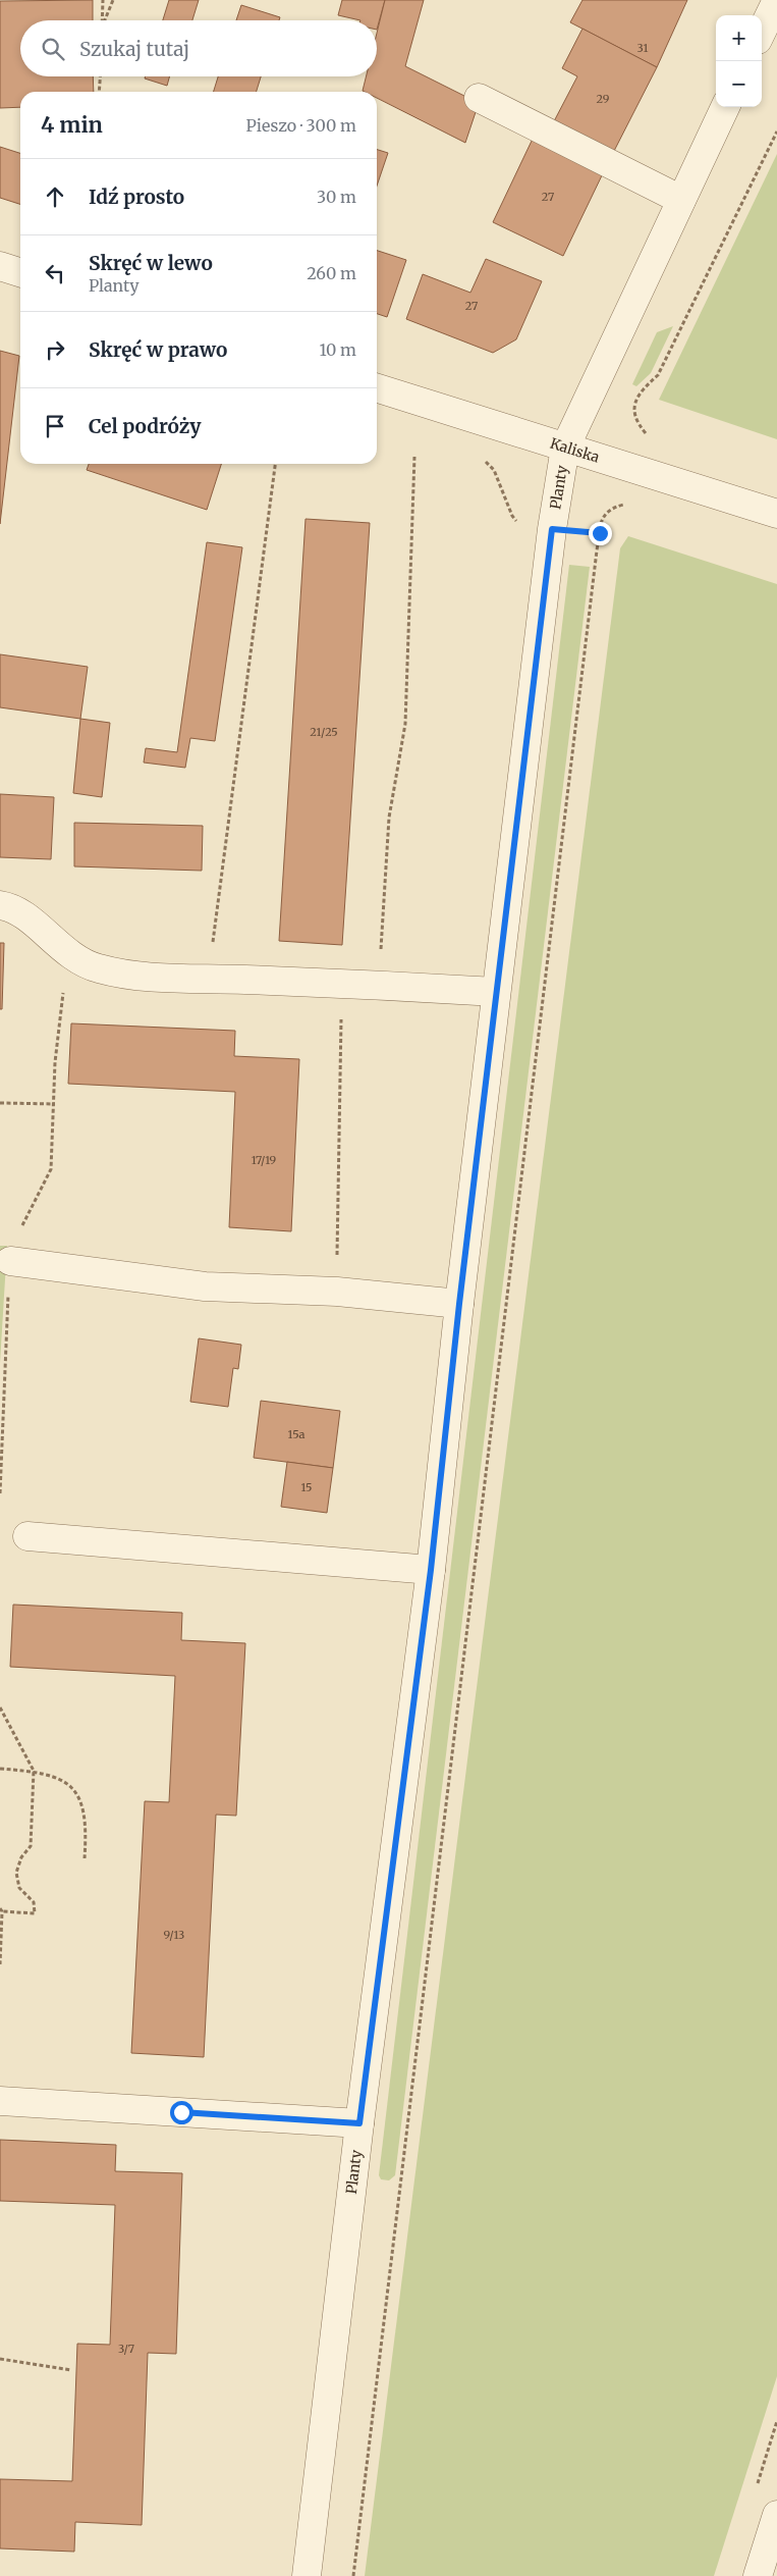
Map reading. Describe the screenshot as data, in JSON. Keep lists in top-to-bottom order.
{
  "streets": {
    "street": ["Kaliska", "Planty"]
  },
  "crossings": [
    ["Kaliska", "Planty"]
  ],
  "house_numbers": [
    "31",
    "29",
    "27",
    "27",
    "21/25",
    "17/19",
    "15a",
    "15",
    "9/13",
    "3/7"
  ],
  "page": {
    "map_buttons": ["+", "−"],
    "search": "Szukaj tutaj",
    "heading": ["4 min", "Pieszo · 300 m"],
    "list": [
      ["Idź prosto", "30 m"],
      ["Skręć w lewo", "Planty", "260 m"],
      ["Skręć w prawo", "10 m"],
      "Cel podróży"
    ]
  }
}
